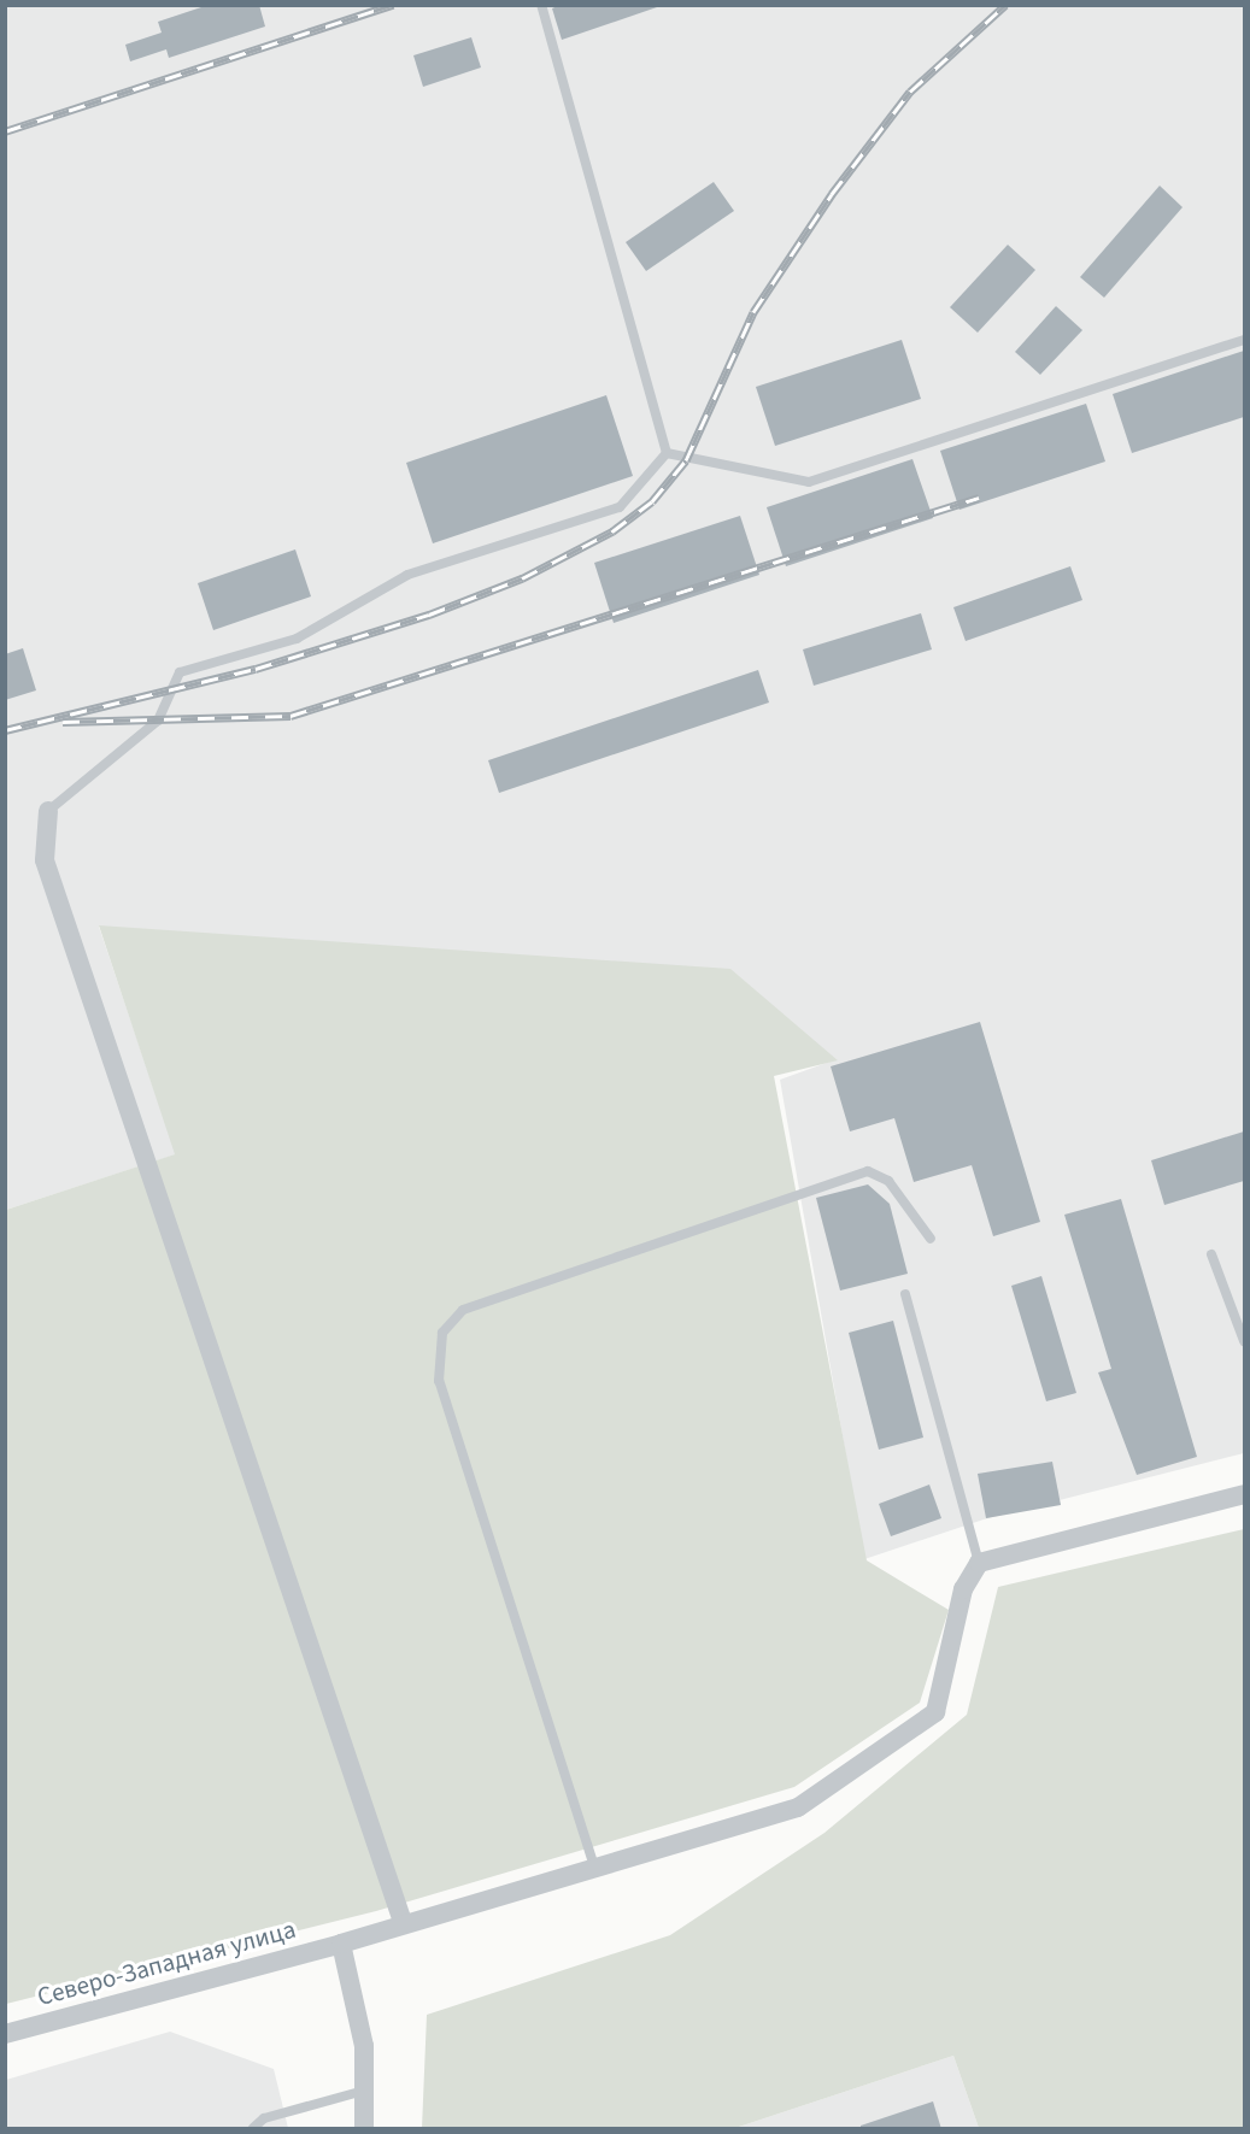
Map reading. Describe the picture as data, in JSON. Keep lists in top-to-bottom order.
{
  "streets": {
    "street": ["Северо-Западная улица"]
  }
}
